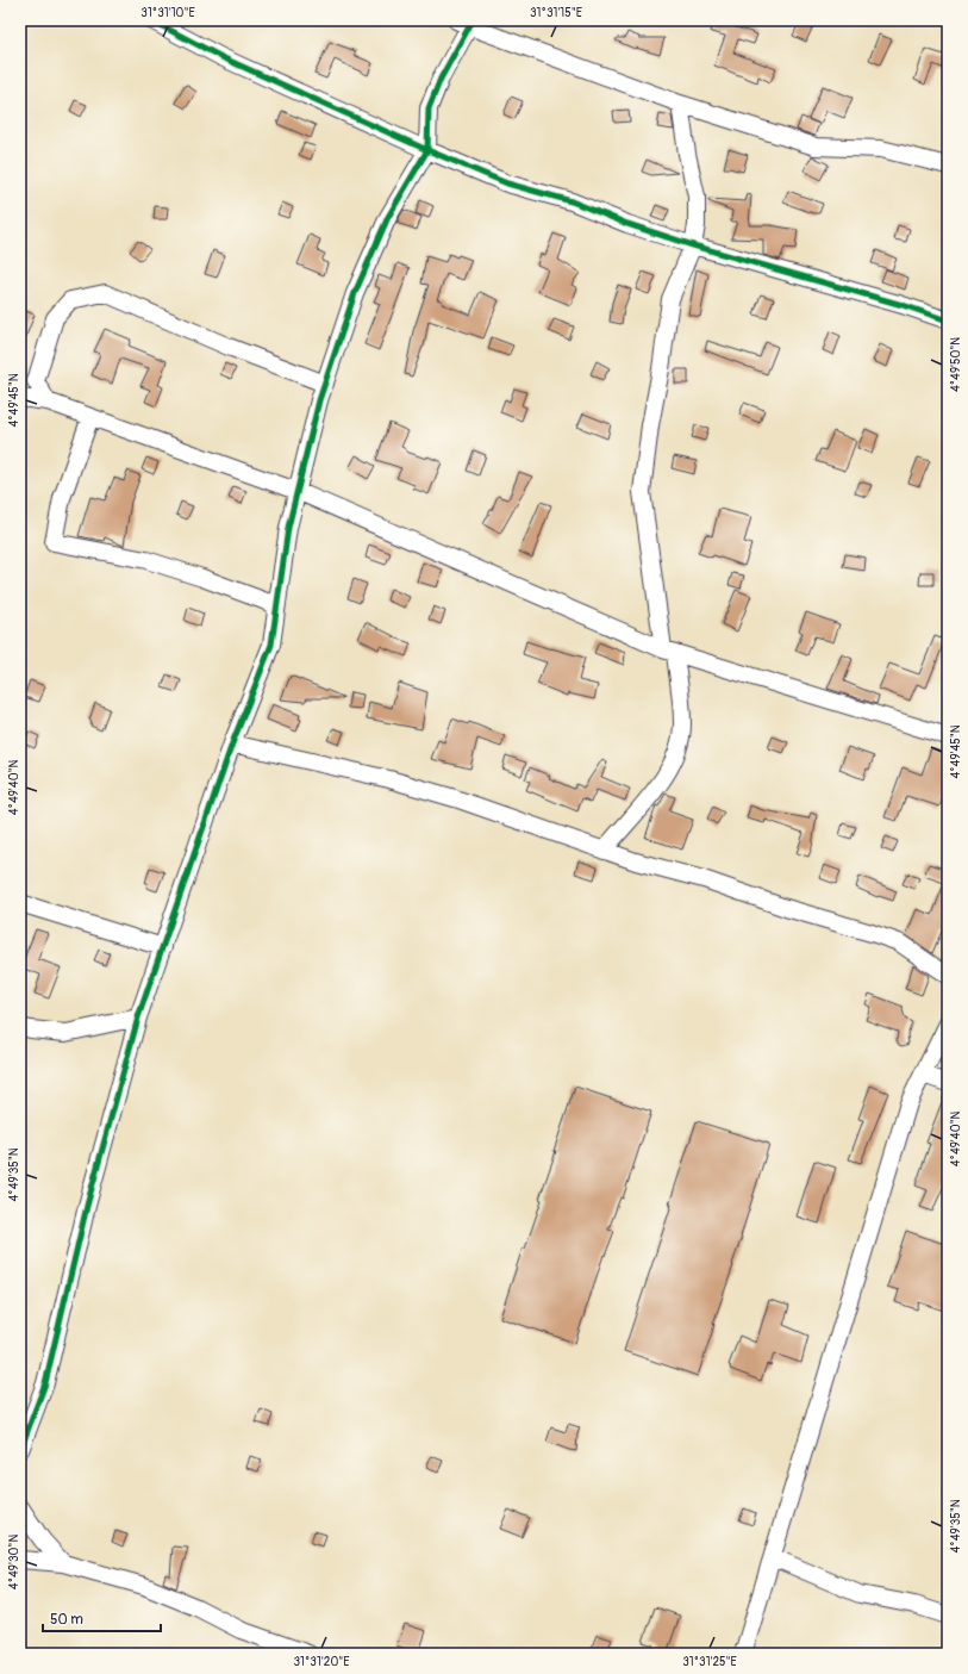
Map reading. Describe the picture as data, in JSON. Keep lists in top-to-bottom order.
{
  "scale_bar": "50 m",
  "coordinates": [
    "31°31'10\"E",
    "31°31'15\"E",
    "4°49'50\"N",
    "4°49'45\"N",
    "4°49'40\"N",
    "4°49'35\"N",
    "4°49'30\"N",
    "31°31'20\"E",
    "31°31'25\"E"
  ]
}
